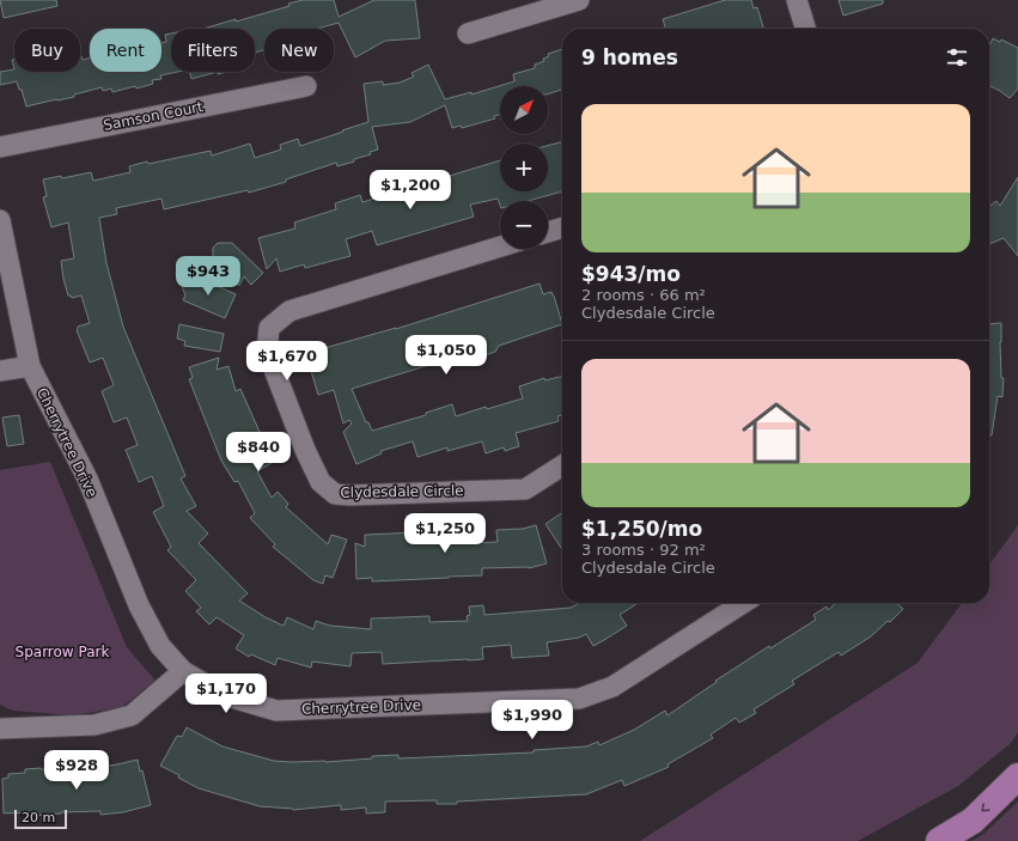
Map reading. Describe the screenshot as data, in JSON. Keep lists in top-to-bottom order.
{
  "streets": {
    "street": ["Samson Court", "Cherrytree Drive", "Clydesdale Circle"]
  },
  "parks": ["Sparrow Park"],
  "scale_bar": "20 m",
  "north": "top right",
  "page": {
    "chip": [
      "Buy",
      "Rent",
      "Filters",
      "New"
    ],
    "heading": "9 homes",
    "map_buttons": ["+", "−"],
    "list": [
      {
        "name": "$943/mo",
        "note": "2 rooms · 66 m² · Clydesdale Circle"
      },
      {
        "name": "$1,250/mo",
        "note": "3 rooms · 92 m² · Clydesdale Circle"
      }
    ],
    "price": [
      "$1,200",
      "$943",
      "$1,050",
      "$1,670",
      "$840",
      "$1,250",
      "$1,170",
      "$1,990",
      "$928"
    ],
    "scale": "20 m"
  }
}
